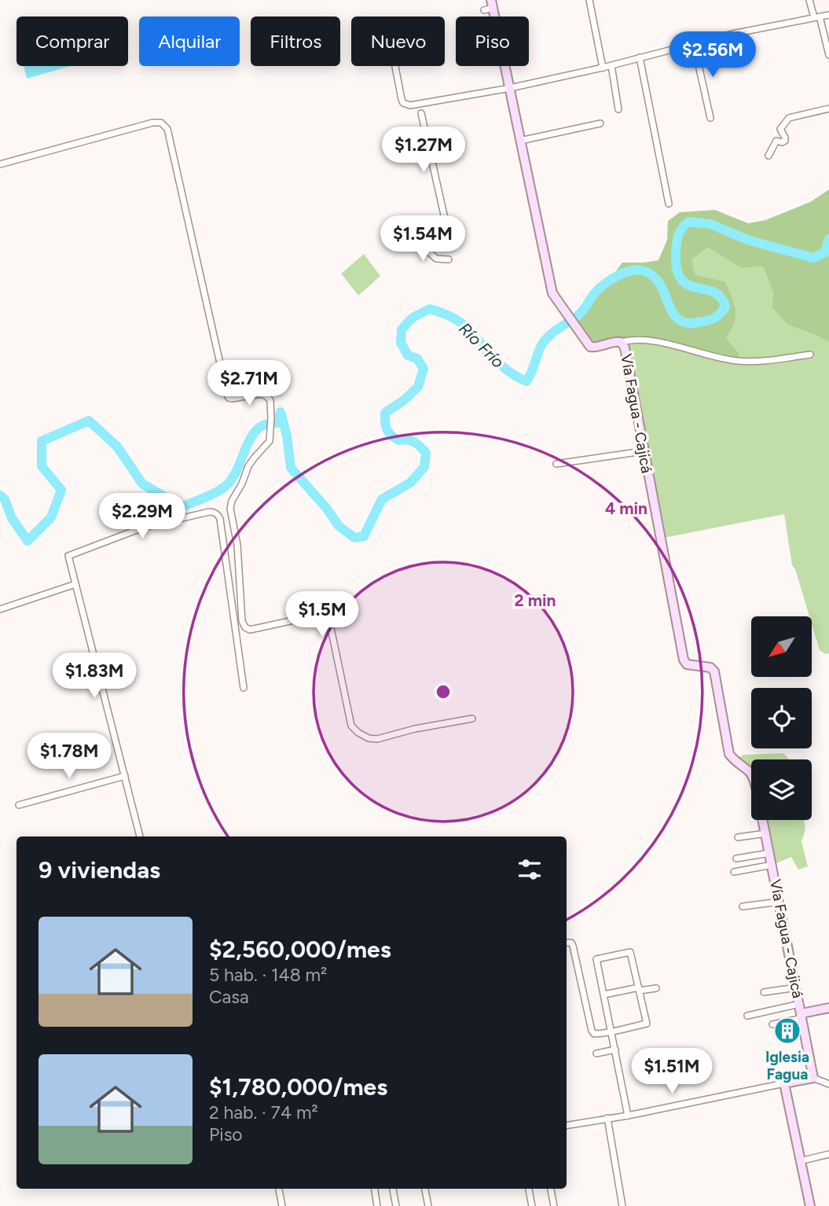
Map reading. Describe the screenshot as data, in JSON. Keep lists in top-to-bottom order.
{
  "streets": {
    "street": ["Vía Fagua - Cajicá"]
  },
  "water": ["Río Frío"],
  "places": {
    "building": ["Iglesia Fagua"]
  },
  "north": "bottom left",
  "page": {
    "chip": [
      "Comprar",
      "Alquilar",
      "Filtros",
      "Nuevo",
      "Piso"
    ],
    "price": [
      "$2.56M",
      "$1.27M",
      "$1.54M",
      "$2.71M",
      "$2.29M",
      "$1.5M",
      "$1.83M",
      "$1.78M",
      "$1.51M"
    ],
    "heading": "9 viviendas",
    "list": [
      {
        "name": "$2,560,000/mes",
        "note": "5 hab. · 148 m² · Casa"
      },
      {
        "name": "$1,780,000/mes",
        "note": "2 hab. · 74 m² · Piso"
      }
    ]
  },
  "rings": ["4 min", "2 min"]
}
